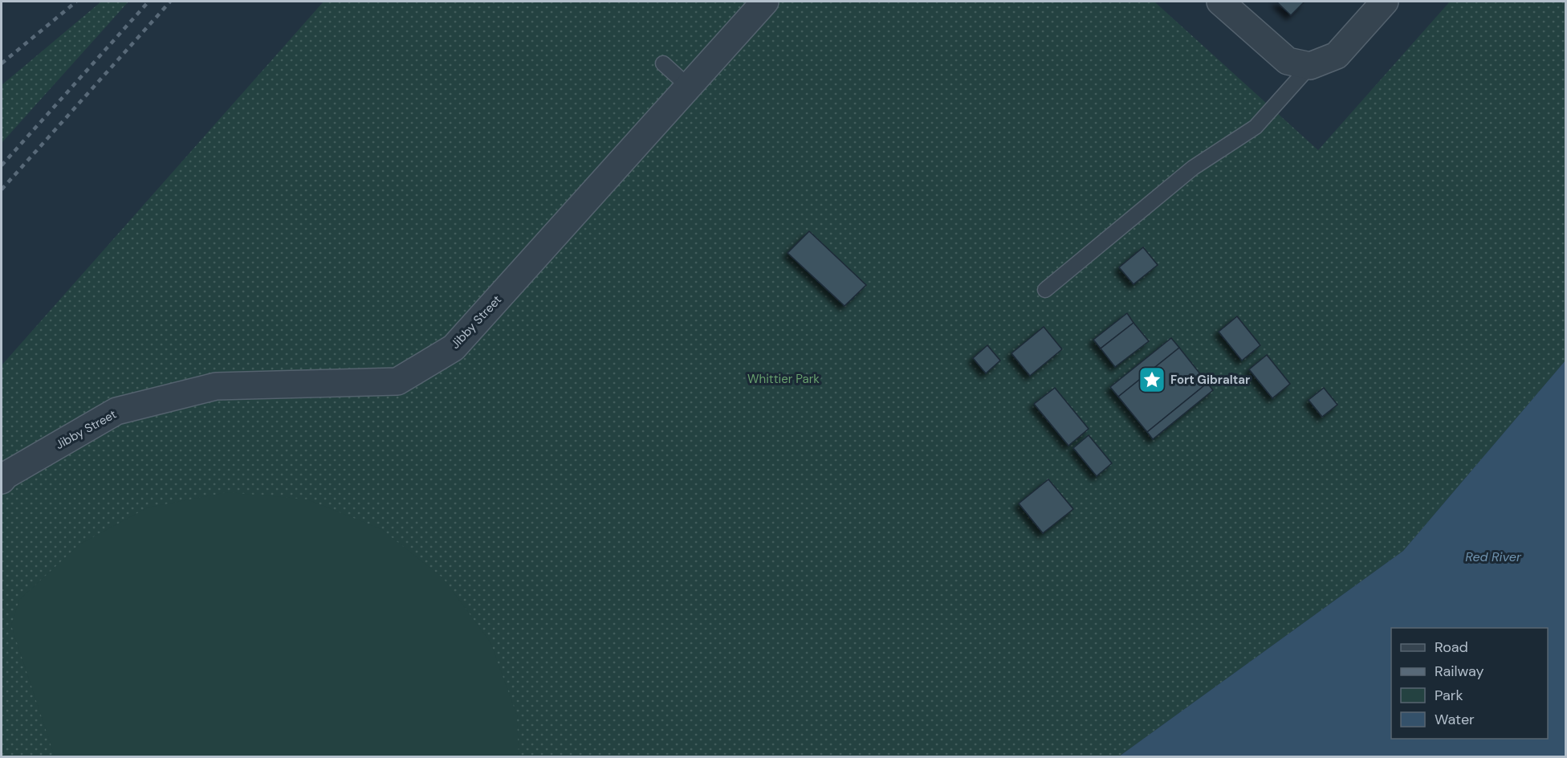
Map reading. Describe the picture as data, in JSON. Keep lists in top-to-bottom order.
{
  "streets": {
    "street": ["Jibby Street"]
  },
  "water": ["Red River"],
  "parks": ["Whittier Park"],
  "places": {
    "place": ["Fort Gibraltar"]
  },
  "legend": [
    "Road",
    "Railway",
    "Park",
    "Water"
  ]
}
